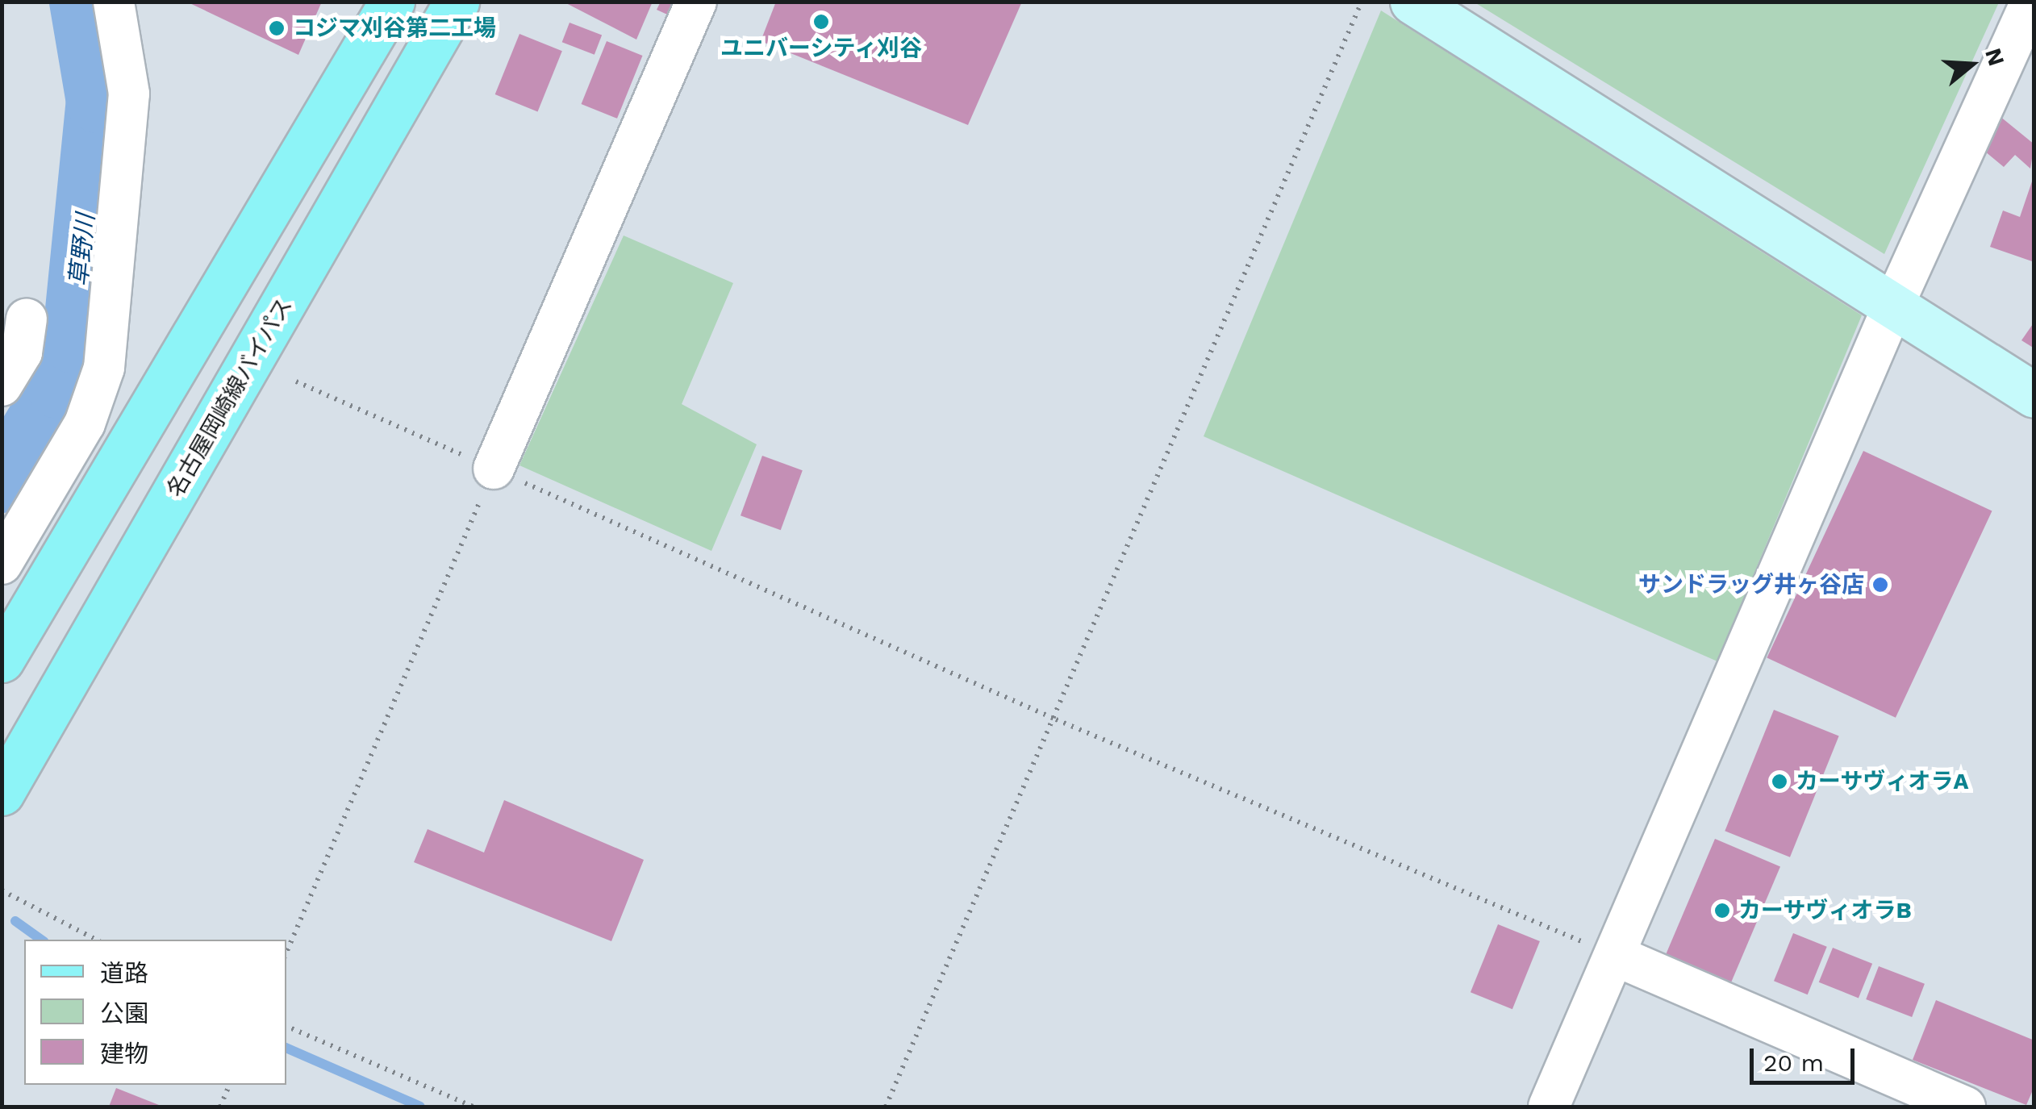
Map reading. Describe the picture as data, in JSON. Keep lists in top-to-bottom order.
{
  "streets": {
    "main road": ["名古屋岡崎線バイパス"]
  },
  "water": ["草野川"],
  "places": [
    "ユニバーシティ刈谷",
    "コジマ刈谷第二工場",
    "サンドラッグ井ヶ谷店",
    "カーサヴィオラA",
    "カーサヴィオラB"
  ],
  "legend": ["道路", "公園", "建物"],
  "scale_bar": "20 m",
  "north": "right"
}
